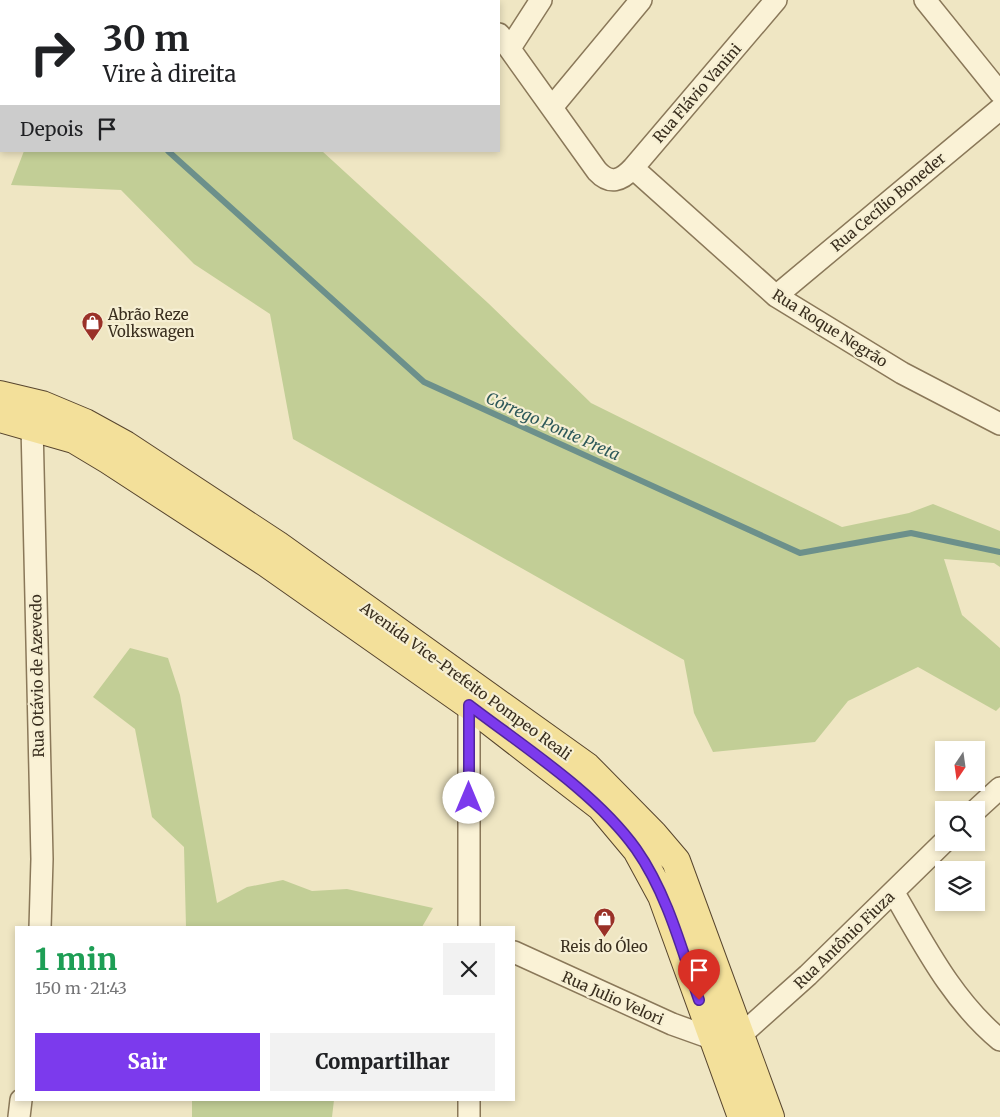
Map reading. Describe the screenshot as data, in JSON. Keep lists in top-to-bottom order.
{
  "streets": {
    "main road": ["Avenida Vice-Prefeito Pompeo Reali"],
    "street": [
      "Rua Flávio Vanini",
      "Rua Cecílio Boneder",
      "Rua Roque Negrão",
      "Rua Otávio de Azevedo",
      "Rua Antônio Fiuza",
      "Rua Julio Velori"
    ]
  },
  "crossings": [
    ["Rua Flávio Vanini", "Rua Roque Negrão"],
    ["Rua Cecílio Boneder", "Rua Roque Negrão"],
    ["Rua Otávio de Azevedo", "Avenida Vice-Prefeito Pompeo Reali"],
    ["Avenida Vice-Prefeito Pompeo Reali", "Rua Antônio Fiuza"],
    ["Avenida Vice-Prefeito Pompeo Reali", "Rua Julio Velori"]
  ],
  "water": ["Córrego Ponte Preta"],
  "places": {
    "shop": ["Abrão Reze Volkswagen", "Reis do Óleo"]
  },
  "north": "bottom",
  "page": {
    "turn": ["30 m", "Vire à direita"],
    "then": "Depois",
    "heading": ["1 min", "150 m · 21:43"],
    "buttons": ["Sair", "Compartilhar"]
  }
}
